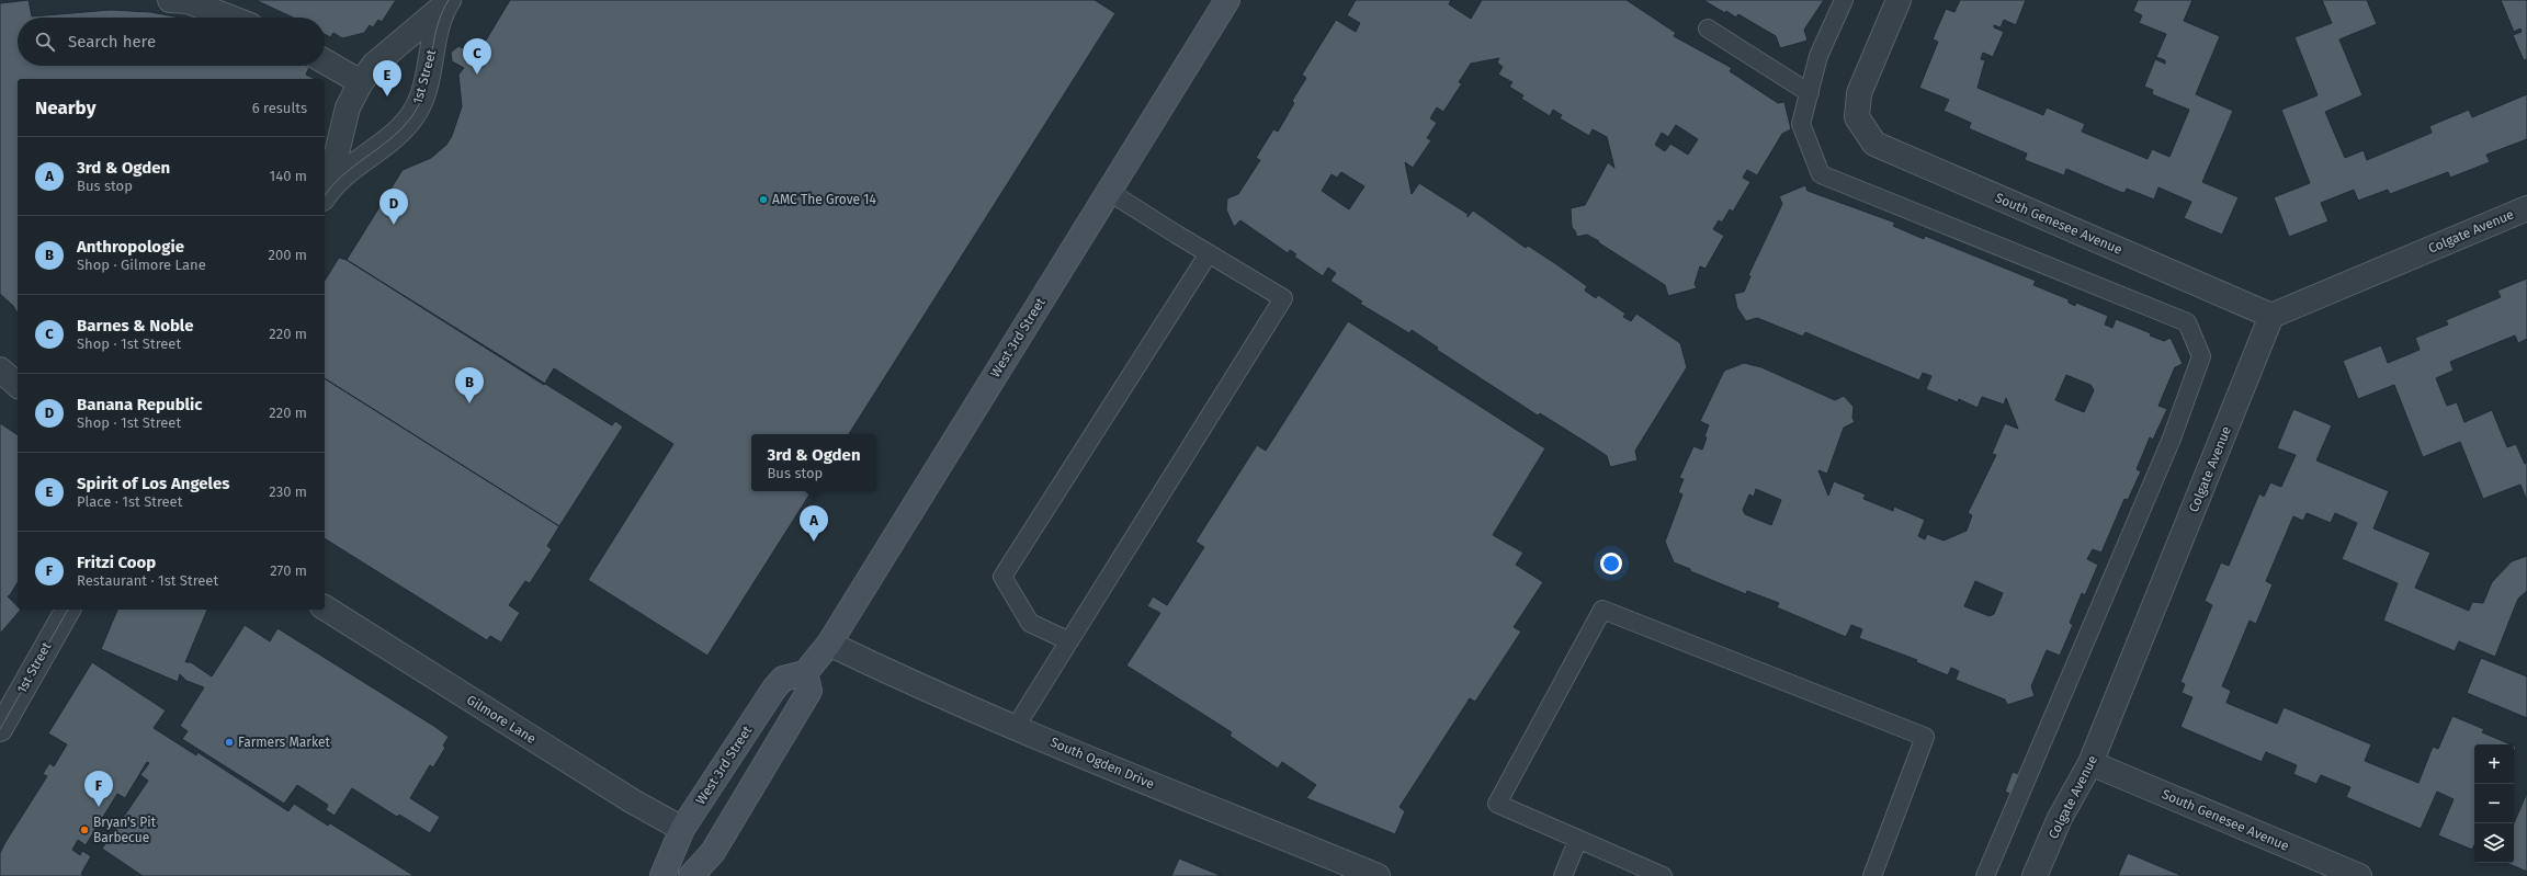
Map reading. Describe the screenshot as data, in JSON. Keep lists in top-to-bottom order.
{
  "streets": {
    "main road": ["West 3rd Street"],
    "street": [
      "1st Street",
      "South Genesee Avenue",
      "Colgate Avenue",
      "Gilmore Lane",
      "South Ogden Drive"
    ]
  },
  "crossings": [
    ["South Genesee Avenue", "Colgate Avenue"],
    ["West 3rd Street", "Gilmore Lane"],
    ["West 3rd Street", "South Ogden Drive"]
  ],
  "places": ["AMC The Grove 14", "Farmers Market", "Bryan's Pit Barbecue"],
  "page": {
    "search": "Search here",
    "pins": [
      "C",
      "E",
      "D",
      "B",
      "A",
      "F"
    ],
    "heading": ["Nearby", "6 results"],
    "list": [
      {
        "mark": "A",
        "name": "3rd & Ogden",
        "note": "Bus stop",
        "value": "140 m"
      },
      {
        "mark": "B",
        "name": "Anthropologie",
        "note": "Shop · Gilmore Lane",
        "value": "200 m"
      },
      {
        "mark": "C",
        "name": "Barnes & Noble",
        "note": "Shop · 1st Street",
        "value": "220 m"
      },
      {
        "mark": "D",
        "name": "Banana Republic",
        "note": "Shop · 1st Street",
        "value": "220 m"
      },
      {
        "mark": "E",
        "name": "Spirit of Los Angeles",
        "note": "Place · 1st Street",
        "value": "230 m"
      },
      {
        "mark": "F",
        "name": "Fritzi Coop",
        "note": "Restaurant · 1st Street",
        "value": "270 m"
      }
    ],
    "popup": ["3rd & Ogden", "Bus stop"],
    "map_buttons": ["+", "−"]
  }
}
